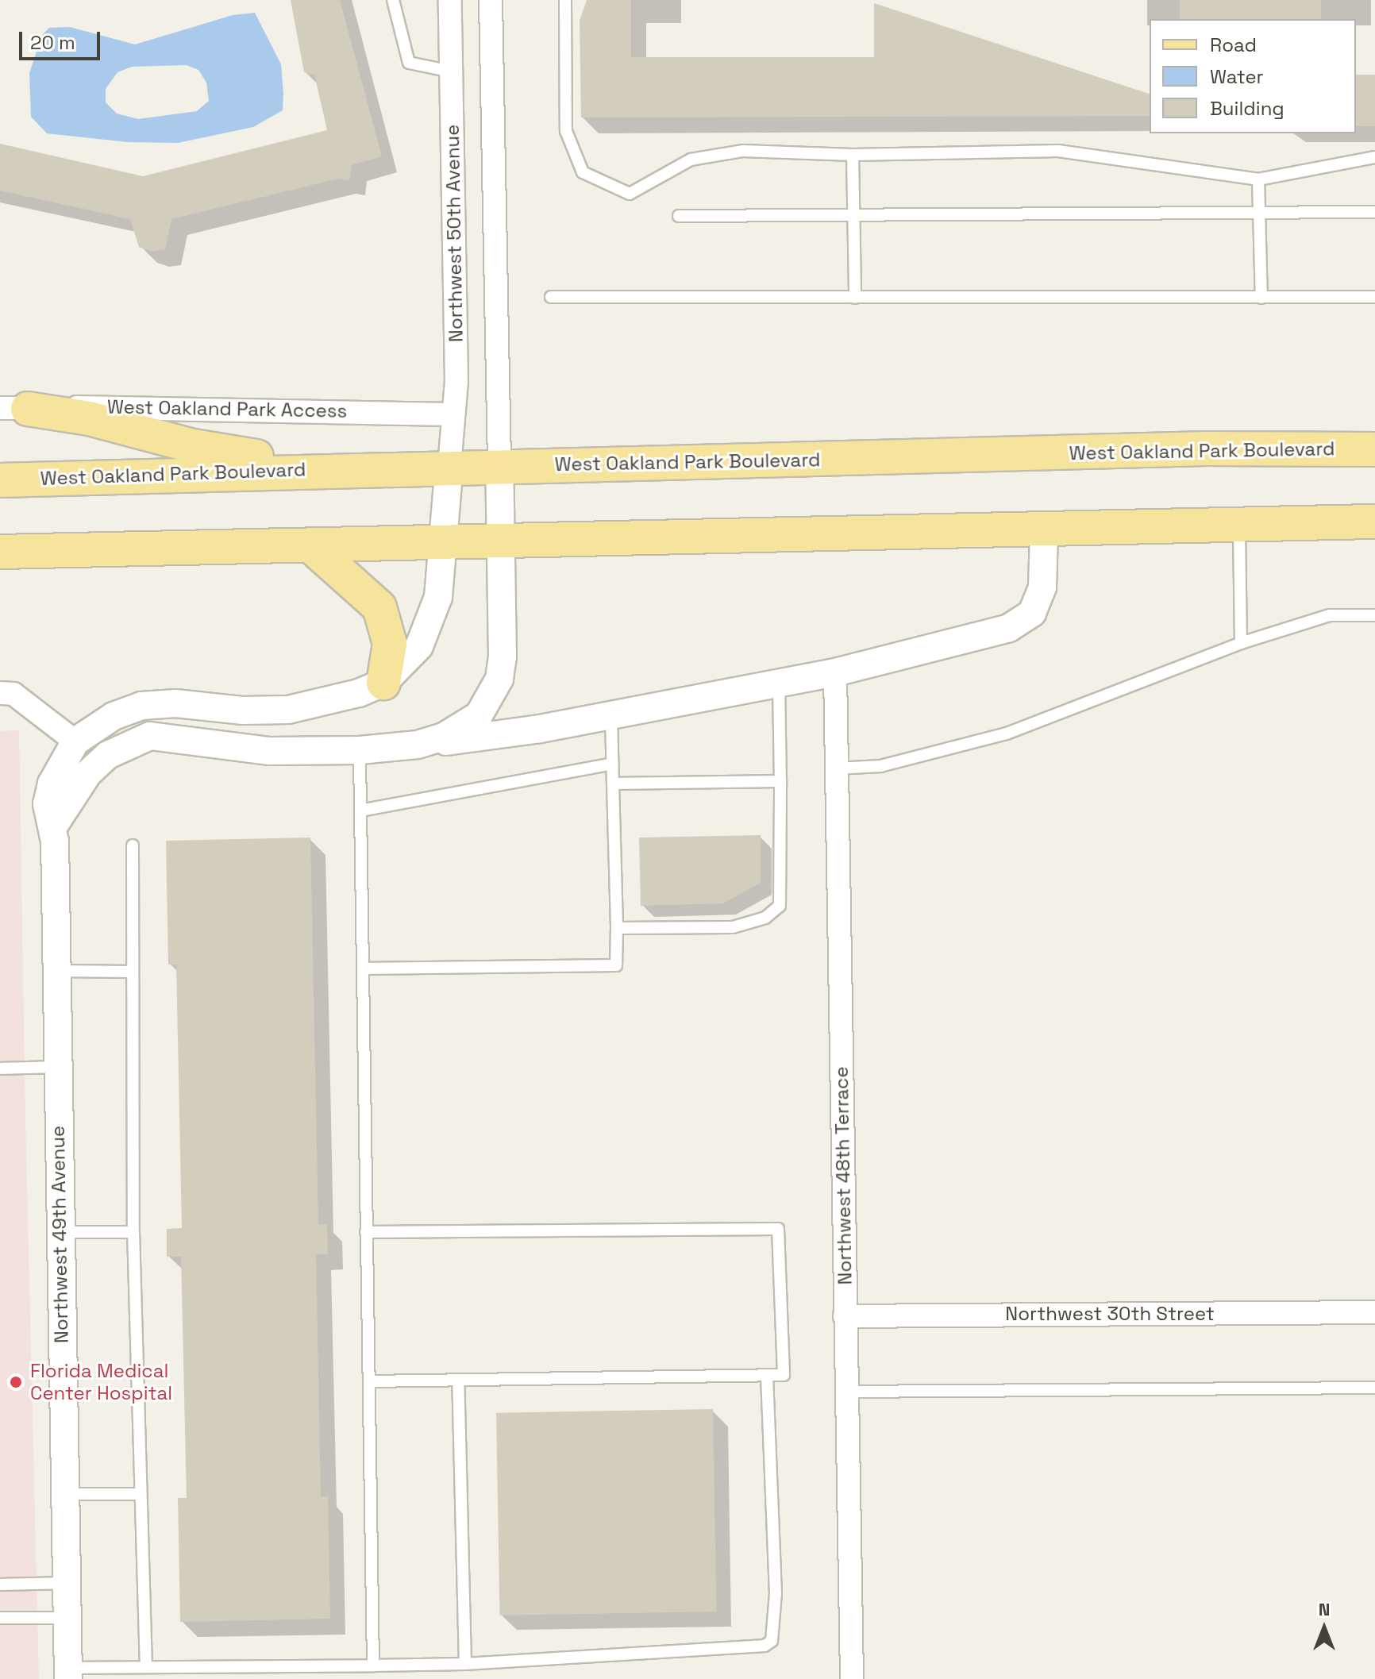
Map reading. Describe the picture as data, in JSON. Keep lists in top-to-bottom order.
{
  "streets": {
    "main road": ["West Oakland Park Boulevard"],
    "street": [
      "Northwest 50th Avenue",
      "West Oakland Park Access",
      "Northwest 48th Terrace",
      "Northwest 49th Avenue",
      "Northwest 30th Street"
    ]
  },
  "crossings": [
    ["Northwest 50th Avenue", "West Oakland Park Access"],
    ["Northwest 50th Avenue", "West Oakland Park Boulevard"],
    ["Northwest 50th Avenue", "Northwest 49th Avenue"],
    ["West Oakland Park Boulevard", "Northwest 49th Avenue"],
    ["Northwest 48th Terrace", "Northwest 30th Street"]
  ],
  "places": ["Florida Medical Center Hospital"],
  "legend": ["Road", "Water", "Building"],
  "scale_bar": "20 m",
  "north": "top"
}
